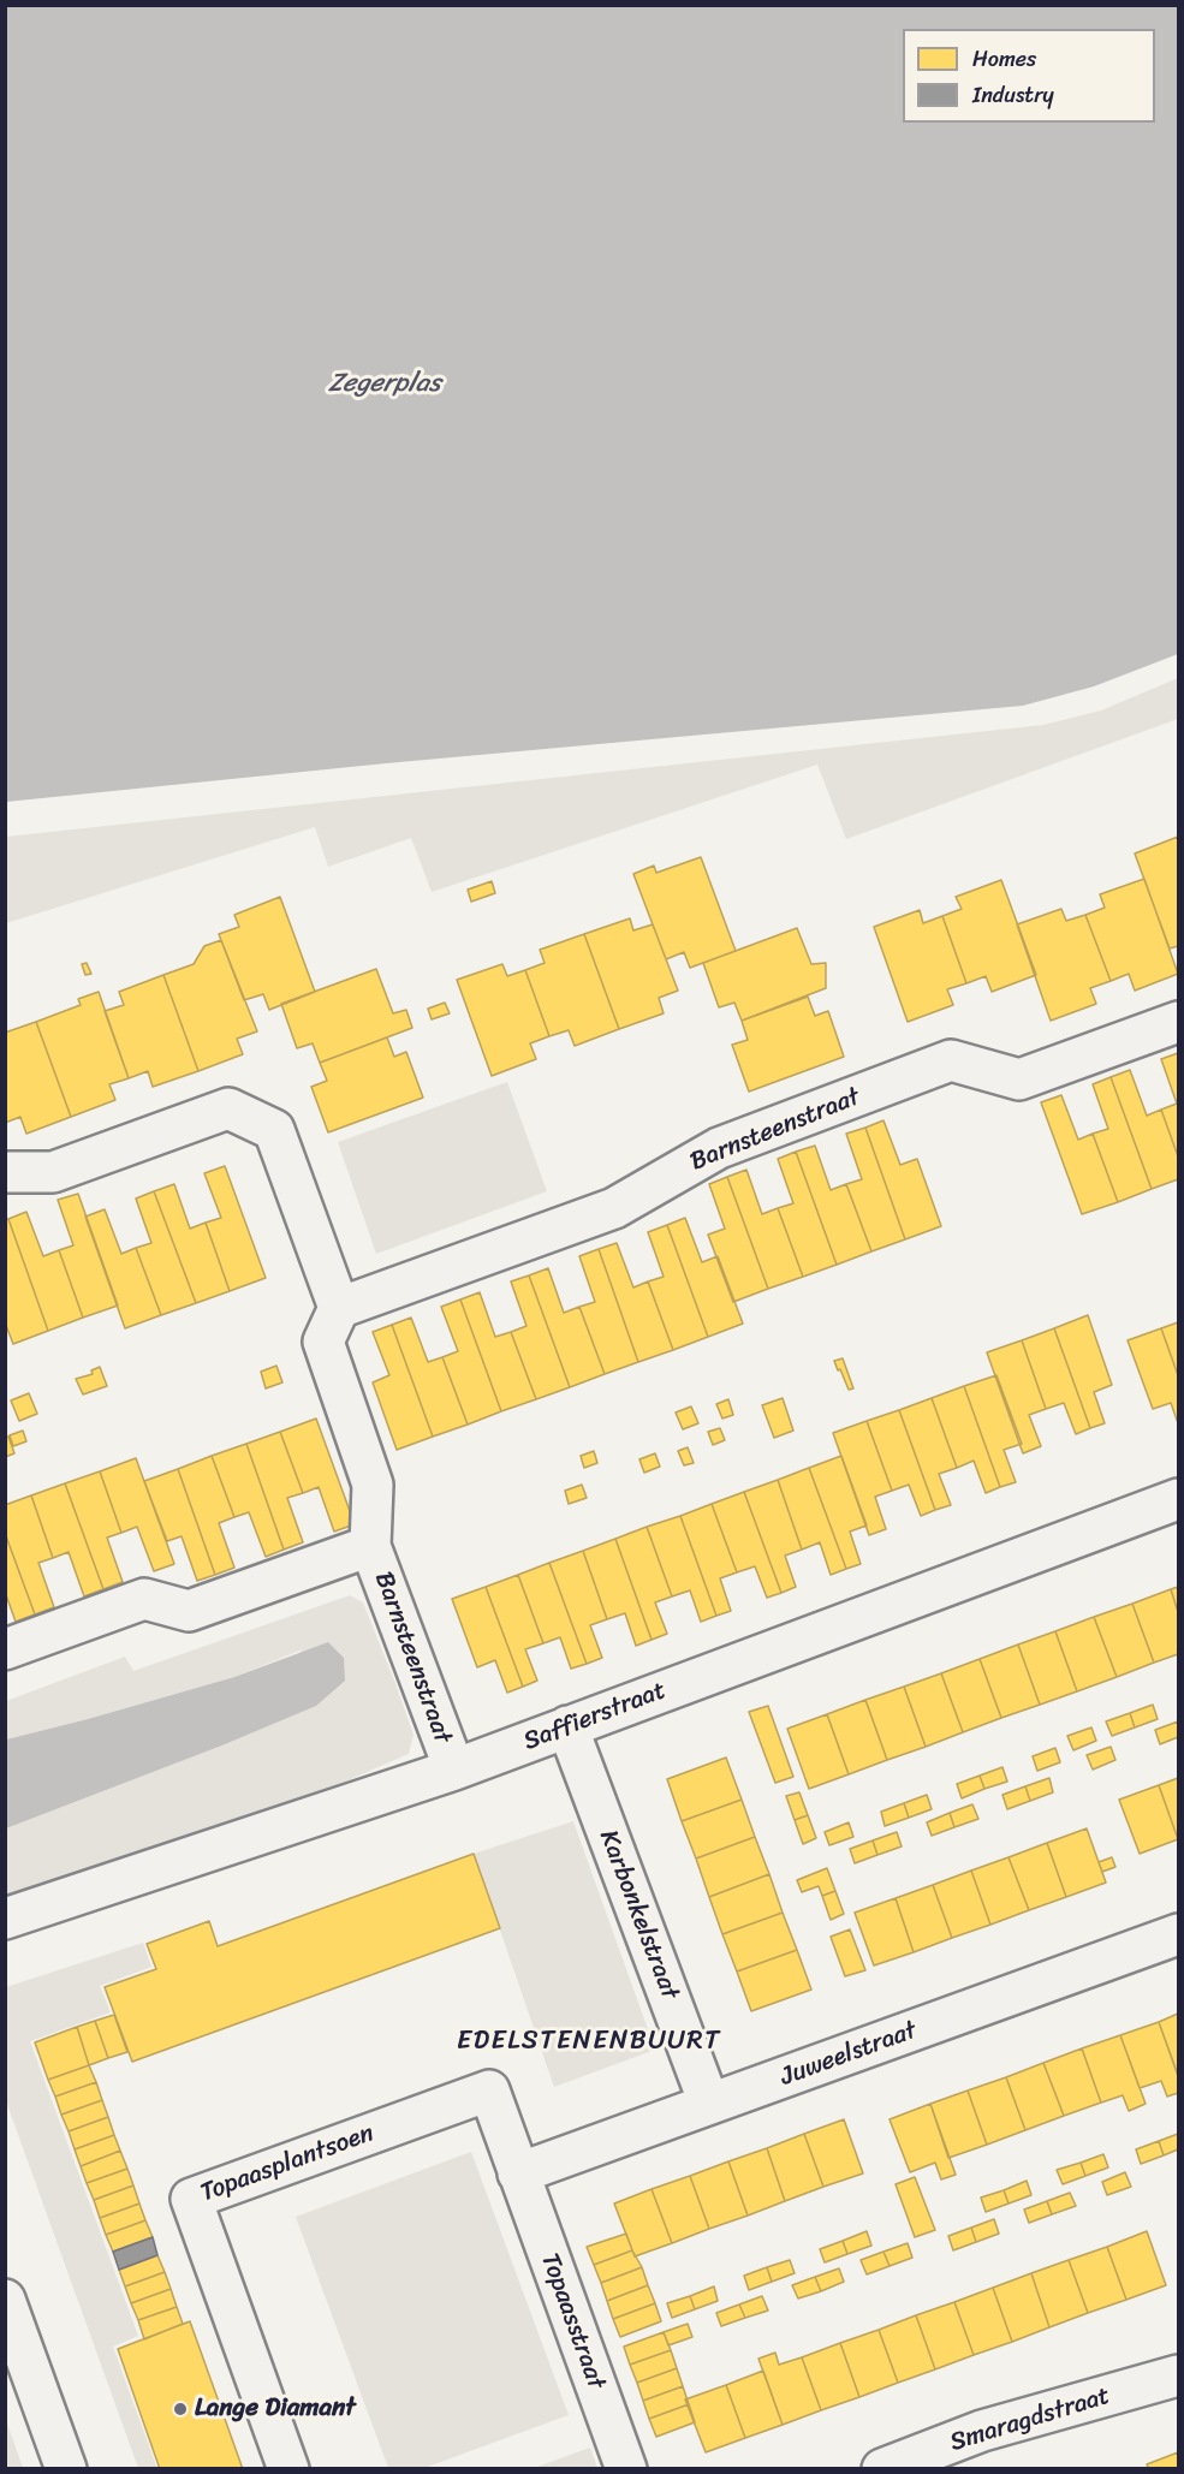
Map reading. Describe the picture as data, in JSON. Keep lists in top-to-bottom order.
{
  "streets": {
    "street": [
      "Barnsteenstraat",
      "Saffierstraat",
      "Karbonkelstraat",
      "Juweelstraat",
      "Topaasplantsoen",
      "Topaasstraat",
      "Smaragdstraat"
    ]
  },
  "crossings": [
    ["Barnsteenstraat", "Saffierstraat"],
    ["Saffierstraat", "Karbonkelstraat"],
    ["Karbonkelstraat", "Juweelstraat"],
    ["Juweelstraat", "Topaasplantsoen"],
    ["Juweelstraat", "Topaasstraat"],
    ["Topaasplantsoen", "Topaasstraat"]
  ],
  "districts": ["EDELSTENENBUURT"],
  "water": ["Zegerplas"],
  "places": ["Lange Diamant"],
  "legend": ["Homes", "Industry"]
}
